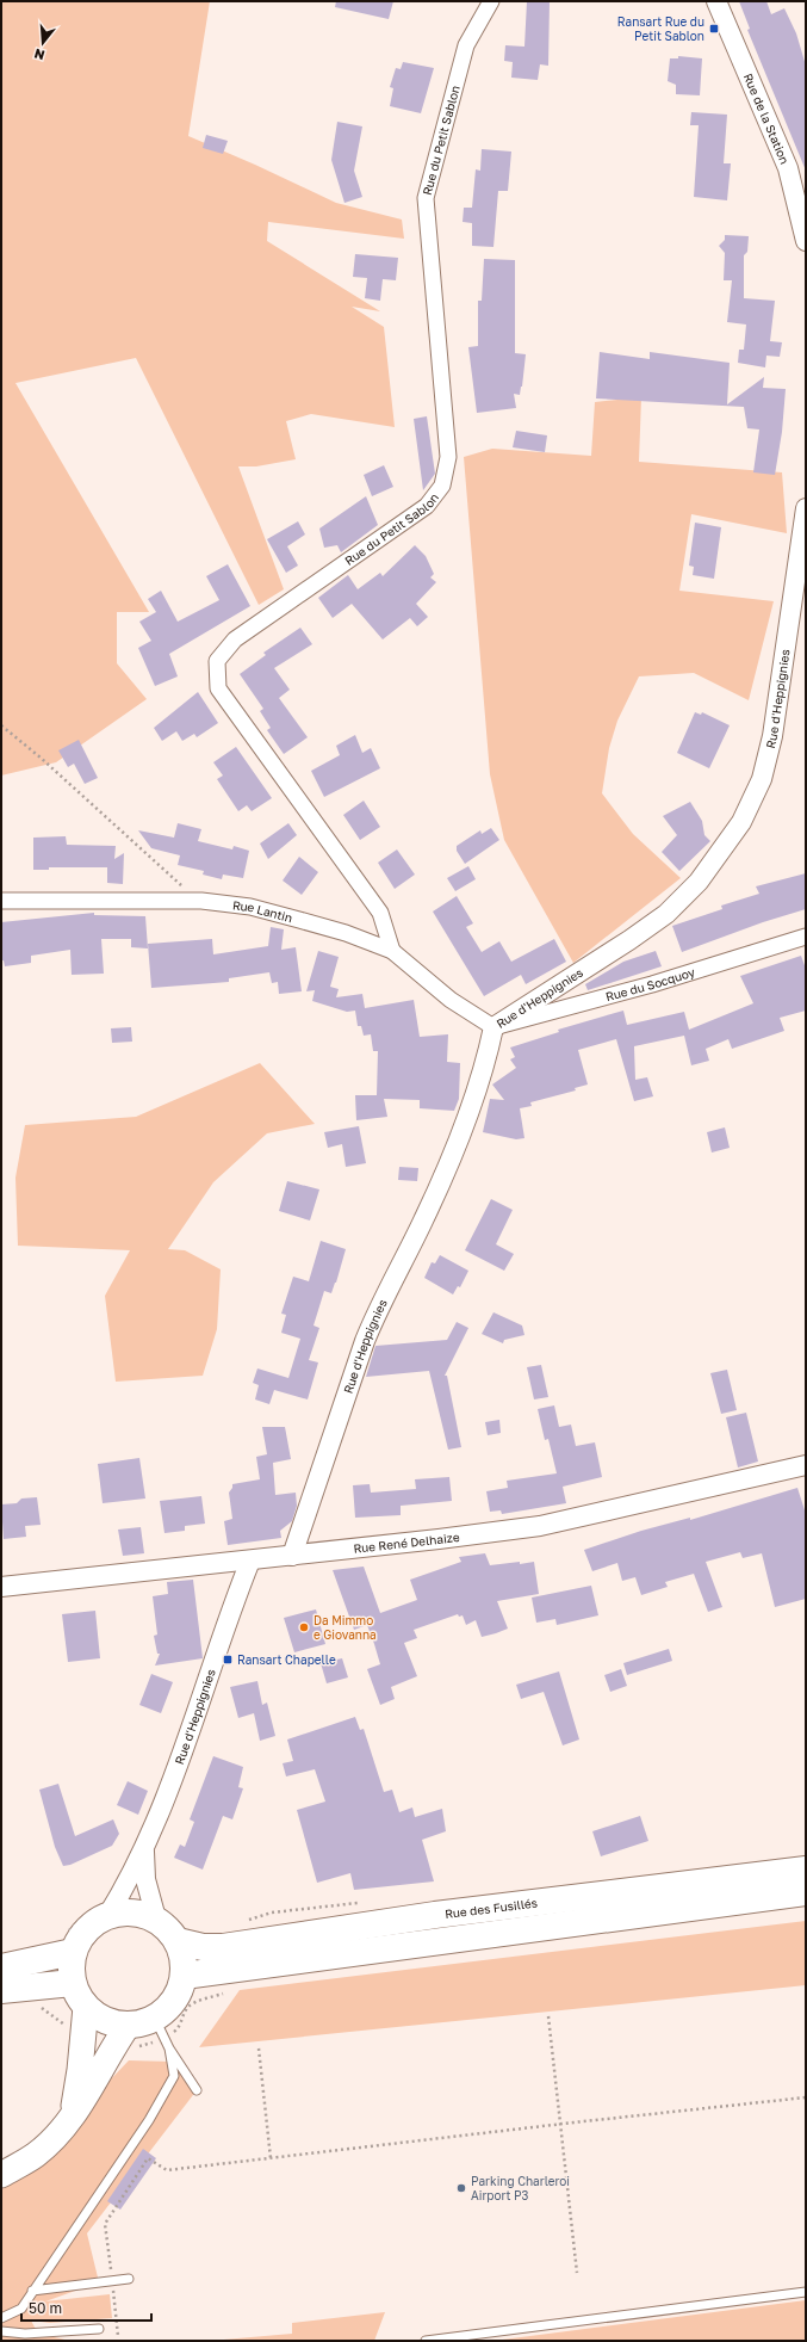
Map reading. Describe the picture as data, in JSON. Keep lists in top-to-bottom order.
{
  "streets": {
    "highway": ["Rue des Fusillés"],
    "street": [
      "Rue de la Station",
      "Rue du Petit Sablon",
      "Rue d'Heppignies",
      "Rue Lantin",
      "Rue du Socquoy",
      "Rue René Delhaize"
    ]
  },
  "crossings": [
    ["Rue du Petit Sablon", "Rue Lantin"],
    ["Rue d'Heppignies", "Rue Lantin"],
    ["Rue d'Heppignies", "Rue du Socquoy"],
    ["Rue d'Heppignies", "Rue René Delhaize"],
    ["Rue d'Heppignies", "Rue des Fusillés"],
    ["Rue Lantin", "Rue du Socquoy"]
  ],
  "places": {
    "transit": ["Ransart Rue du Petit Sablon", "Ransart Chapelle"],
    "other": ["Da Mimmo e Giovanna", "Parking Charleroi Airport P3"]
  },
  "scale_bar": "50 m",
  "north": "bottom"
}
